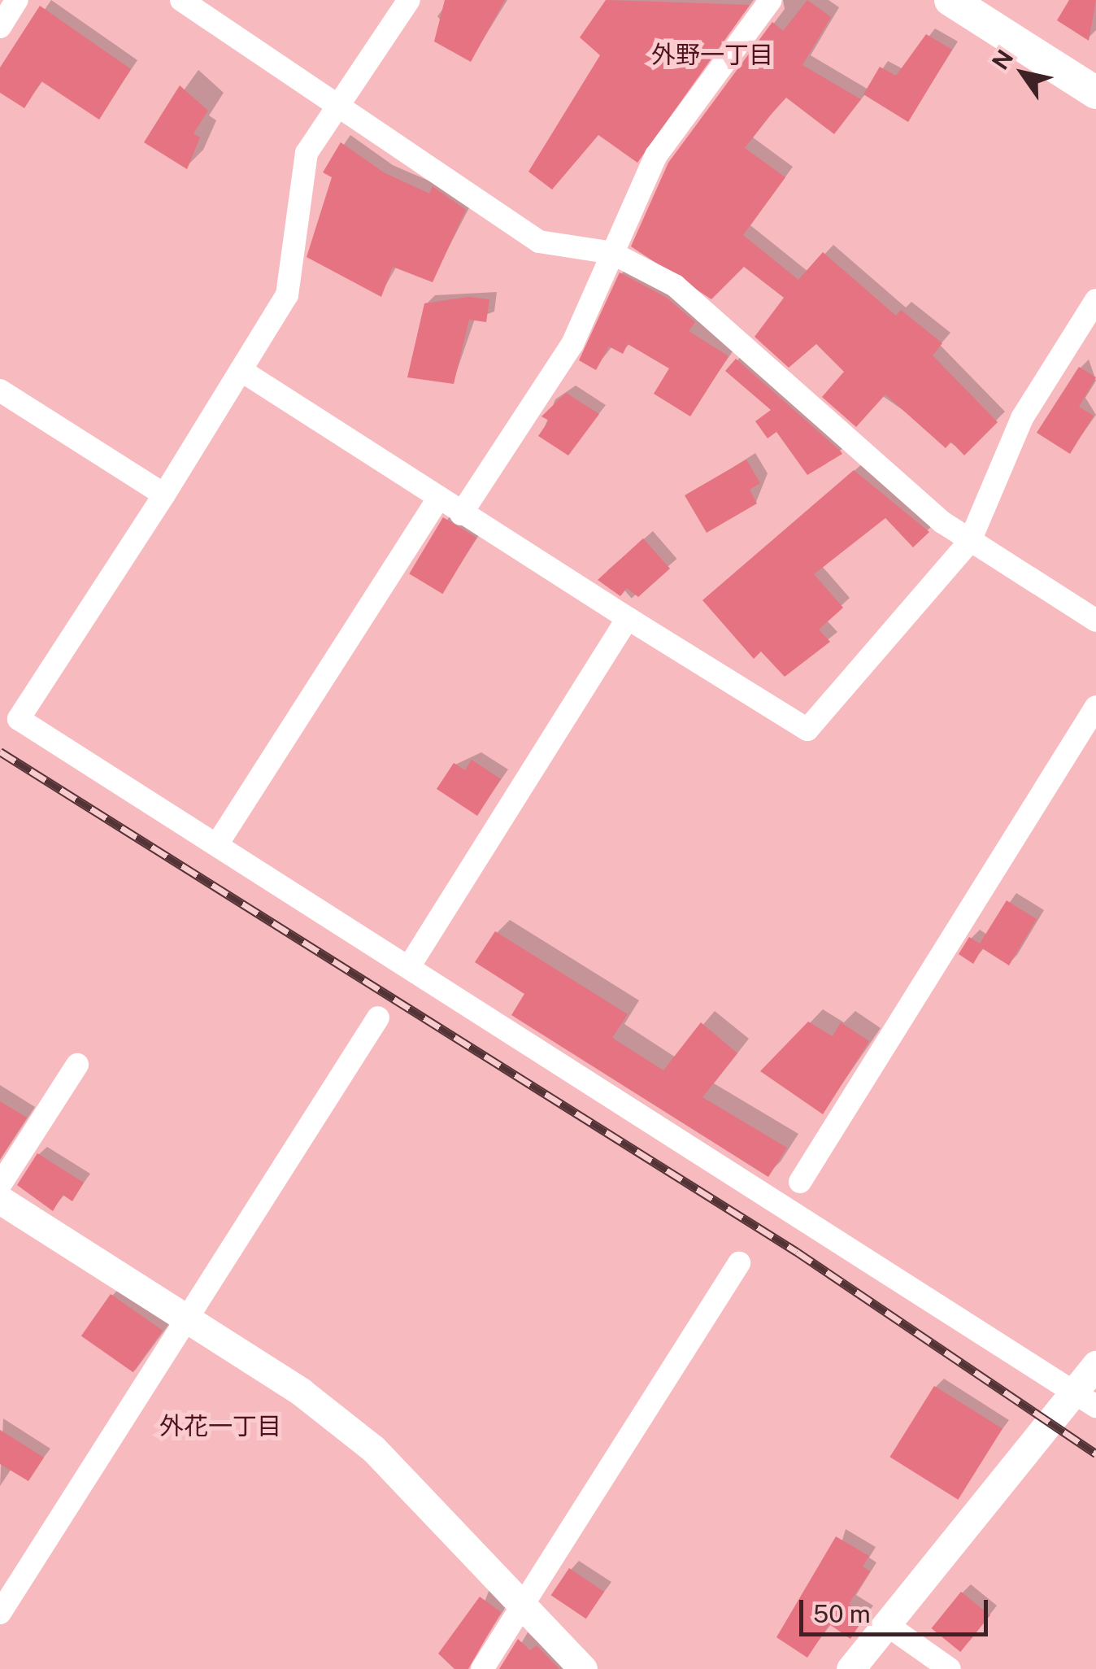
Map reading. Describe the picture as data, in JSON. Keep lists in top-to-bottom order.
{
  "districts": ["外野一丁目", "外花一丁目"],
  "scale_bar": "50 m",
  "north": "top left"
}
